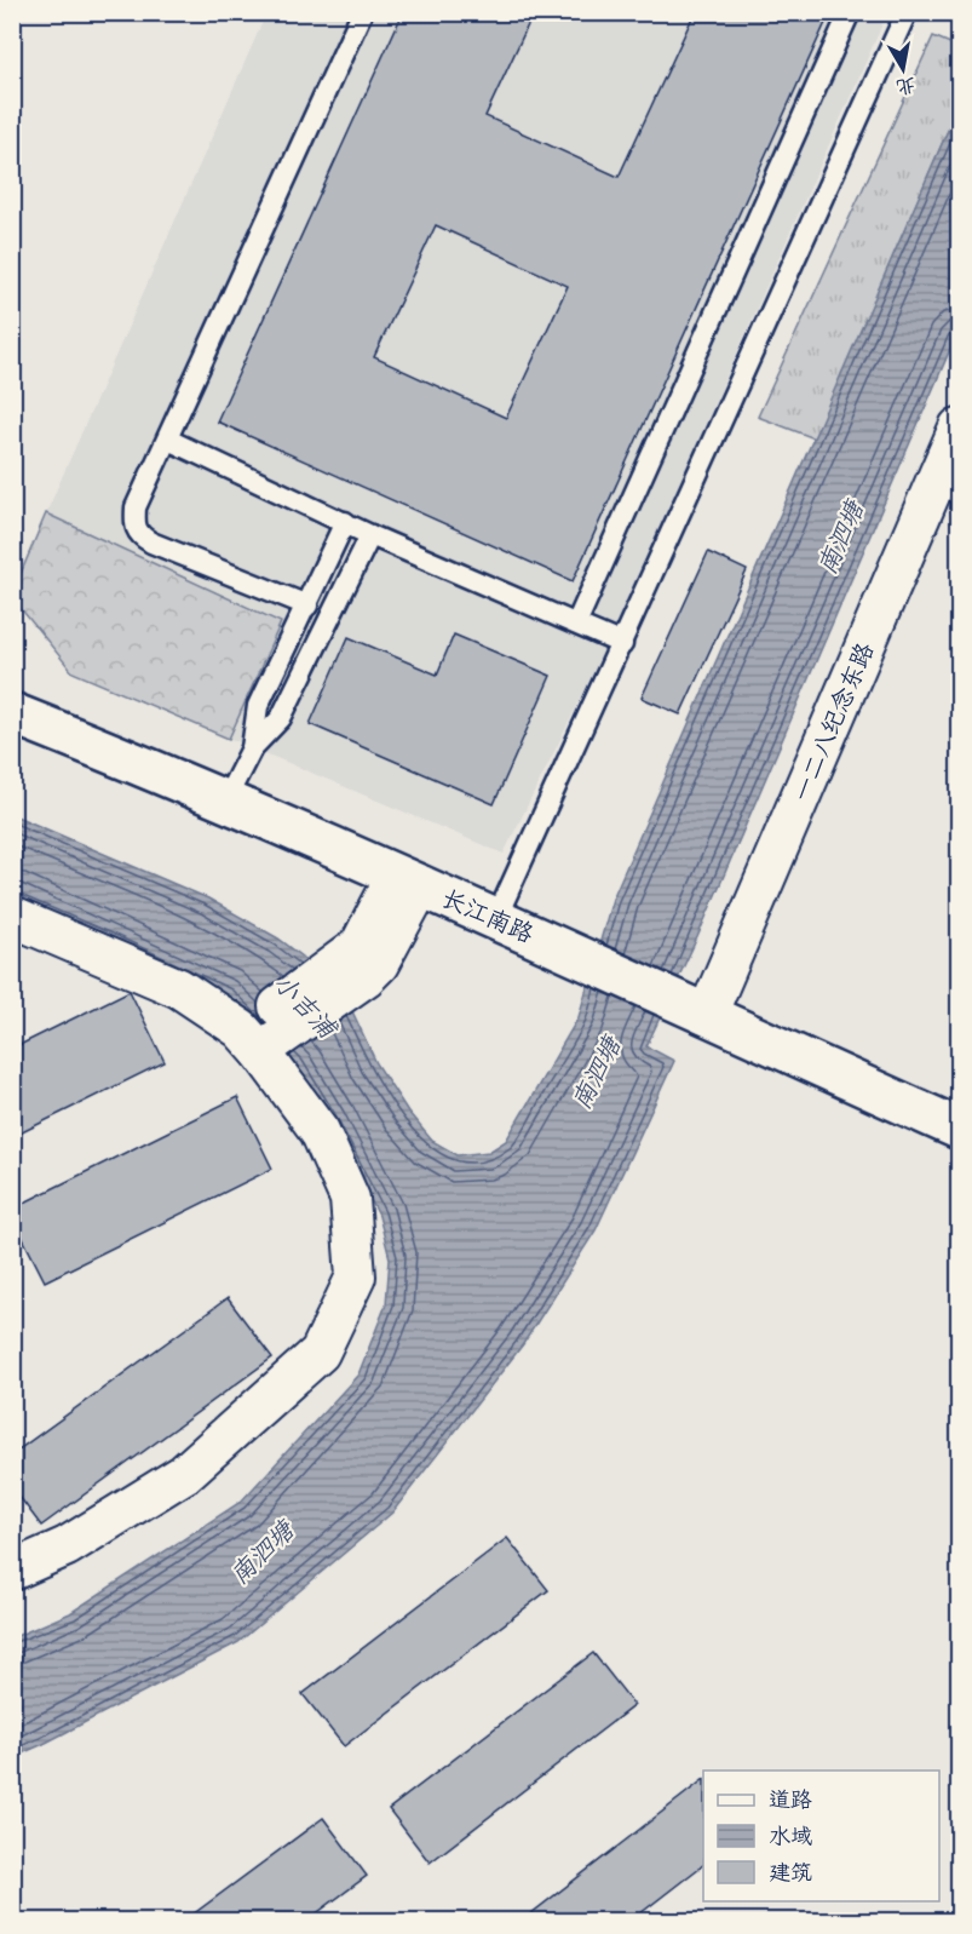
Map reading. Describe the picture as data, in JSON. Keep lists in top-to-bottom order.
{
  "streets": {
    "main road": ["长江南路"],
    "street": ["一二八纪念东路"]
  },
  "crossings": [
    ["一二八纪念东路", "长江南路"]
  ],
  "water": ["南泗塘", "小吉浦"],
  "legend": ["道路", "水域", "建筑"],
  "north": "bottom"
}
